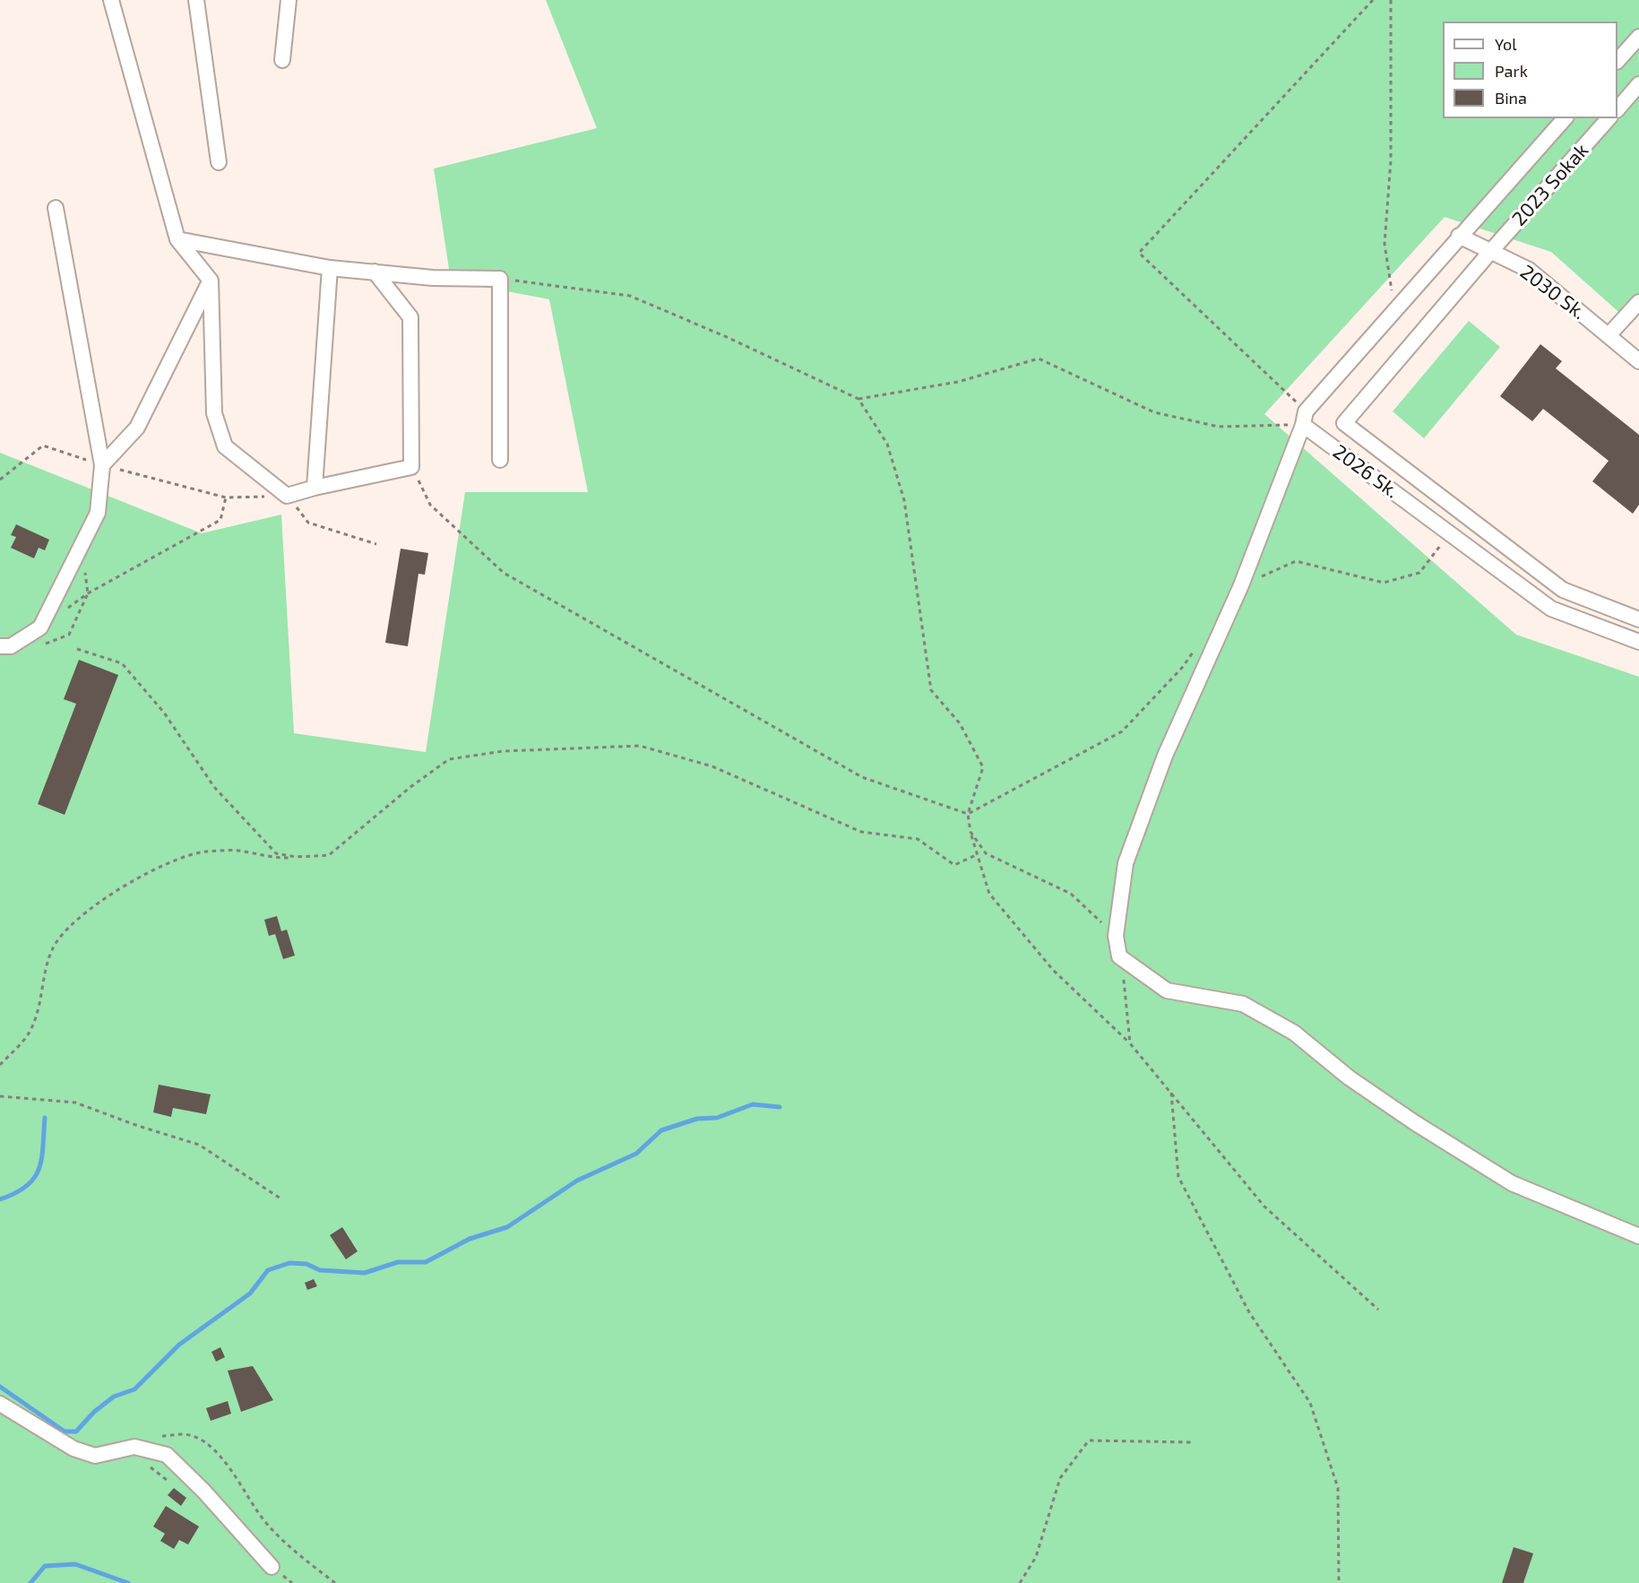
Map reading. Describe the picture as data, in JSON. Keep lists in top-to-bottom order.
{
  "streets": {
    "street": ["2023 Sokak", "2030 Sk.", "2026 Sk."]
  },
  "crossings": [
    ["2023 Sokak", "2030 Sk."],
    ["2023 Sokak", "2026 Sk."],
    ["2030 Sk.", "2026 Sk."]
  ],
  "legend": ["Yol", "Park", "Bina"]
}
